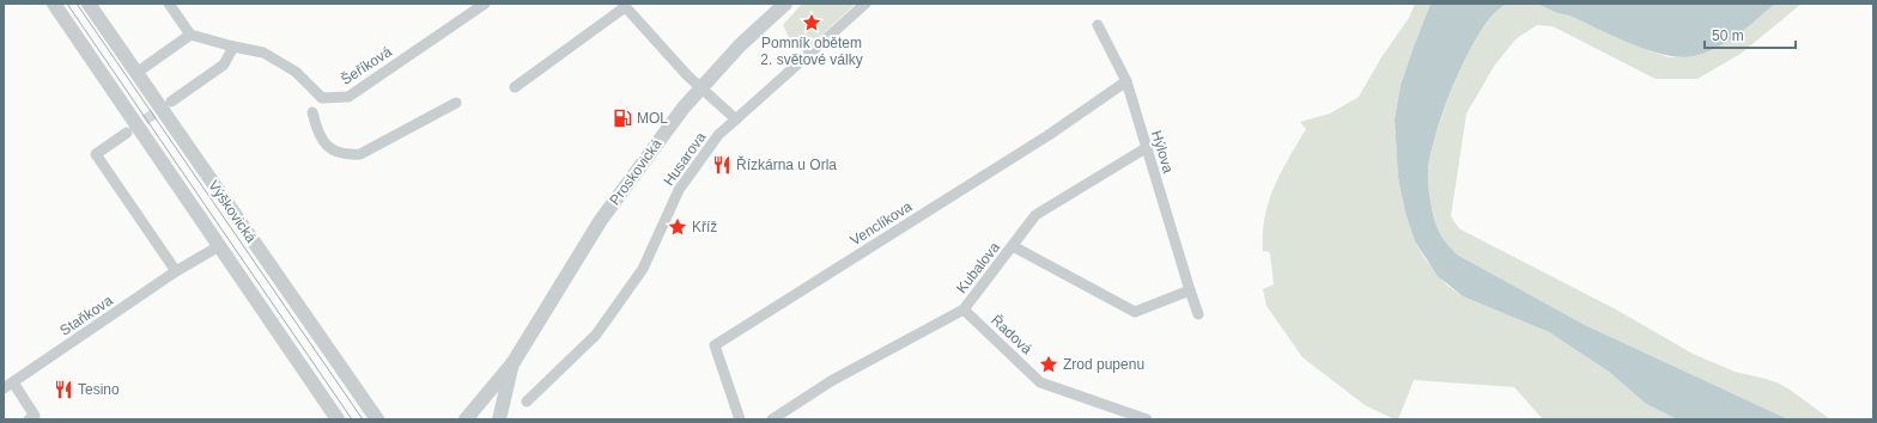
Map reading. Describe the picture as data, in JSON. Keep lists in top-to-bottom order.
{
  "streets": {
    "street": [
      "Šeříková",
      "Hýlova",
      "Husarova",
      "Proskovická",
      "Výškovická",
      "Venclíkova",
      "Kubalova",
      "Staňkova",
      "Řadová"
    ]
  },
  "crossings": [
    ["Hýlova", "Venclíkova"],
    ["Hýlova", "Kubalova"],
    ["Kubalova", "Řadová"]
  ],
  "places": {
    "place": ["Pomník obětem 2. světové války", "Kříž", "Zrod pupenu"],
    "fuel station": ["MOL"],
    "restaurant": ["Řízkárna u Orla", "Tesino"]
  },
  "scale_bar": "50 m"
}
